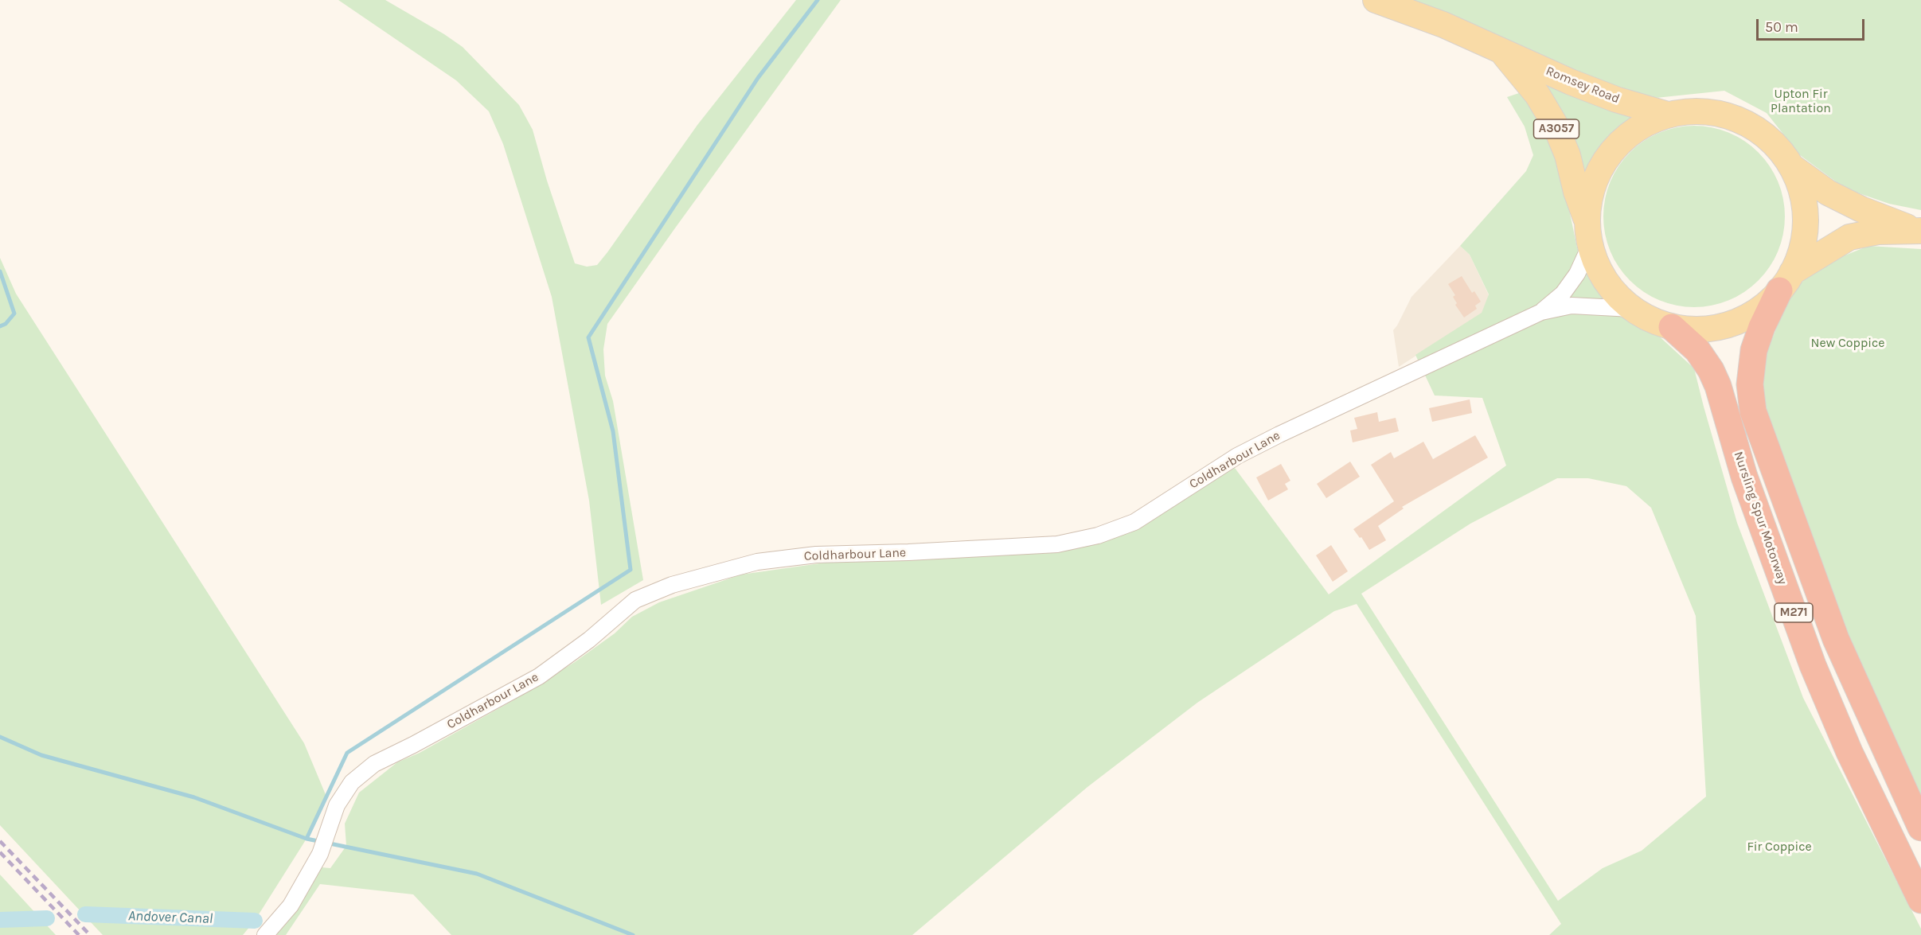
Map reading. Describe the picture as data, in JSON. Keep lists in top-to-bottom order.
{
  "streets": {
    "highway": ["Nursling Spur Motorway", "M271"],
    "main road": ["Romsey Road", "A3057"],
    "street": ["Coldharbour Lane"]
  },
  "water": ["Andover Canal"],
  "parks": ["Upton Fir Plantation", "New Coppice", "Fir Coppice"],
  "scale_bar": "50 m"
}
